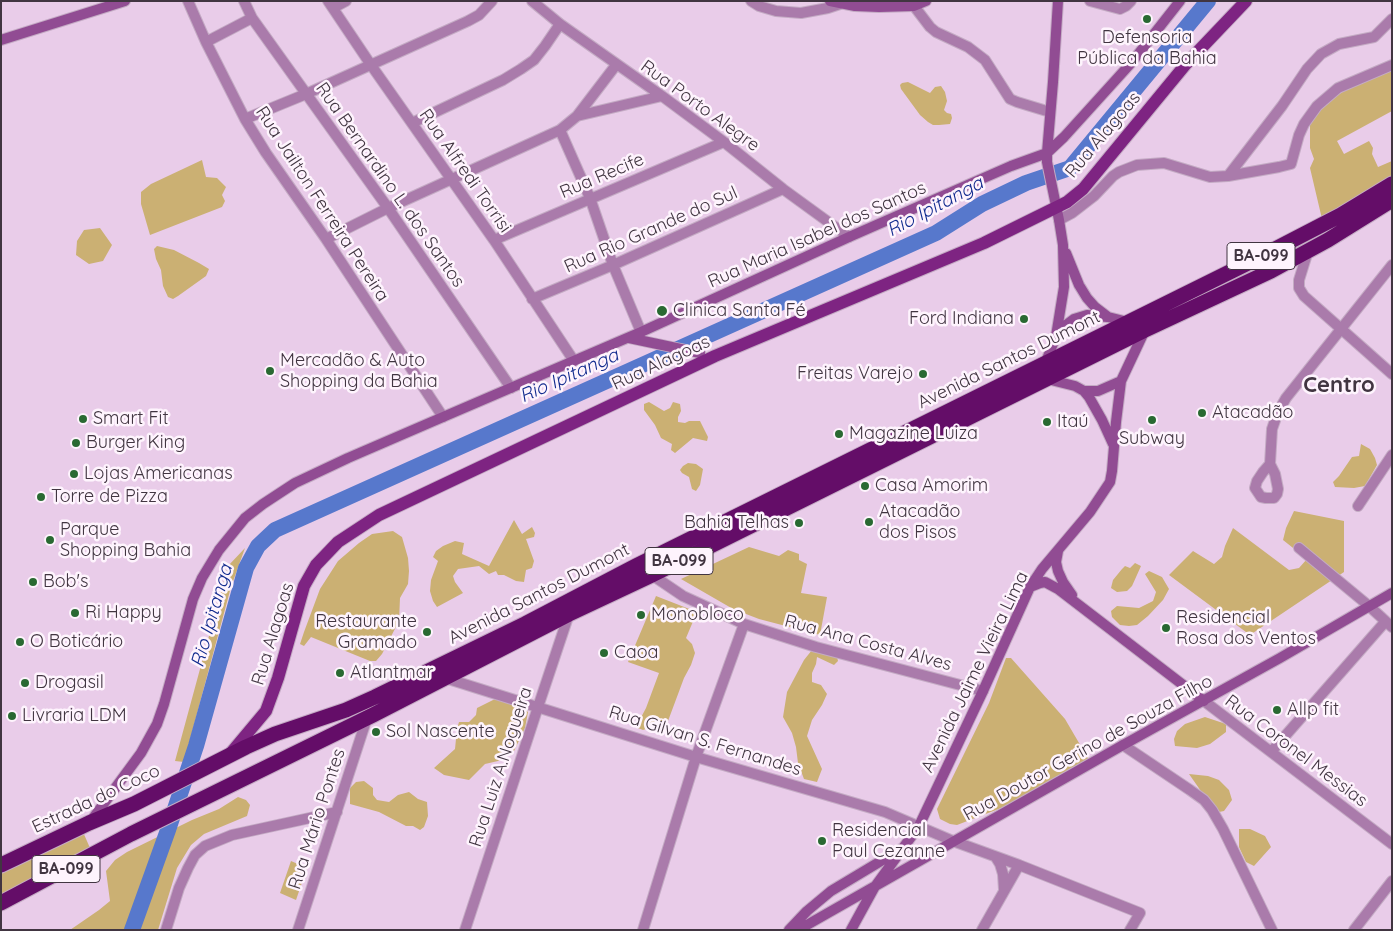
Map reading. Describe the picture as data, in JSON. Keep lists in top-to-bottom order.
{
  "streets": {
    "highway": ["BA-099", "Avenida Santos Dumont", "Estrada do Coco"],
    "main road": [
      "Rua Alagoas",
      "Rua Maria Isabel dos Santos",
      "Avenida Jaime Vieira Lima",
      "Rua Doutor Gerino de Souza Filho"
    ],
    "street": [
      "Rua Porto Alegre",
      "Rua Alfredi Torrisi",
      "Rua Recife",
      "Rua Bernardino L. dos Santos",
      "Rua Jailton Ferreira Pereira",
      "Rua Rio Grande do Sul",
      "Rua Ana Costa Alves",
      "Rua Gilvan S. Fernandes",
      "Rua Coronel Messias",
      "Rua Luiz A.Nogueira",
      "Rua Mário Pontes"
    ]
  },
  "crossings": [
    ["Rua Porto Alegre", "Rua Recife"],
    ["Rua Porto Alegre", "Rua Rio Grande do Sul"],
    ["Rua Porto Alegre", "Rua Maria Isabel dos Santos"],
    ["Rua Alagoas", "Avenida Santos Dumont"],
    ["Rua Alfredi Torrisi", "Rua Recife"],
    ["Rua Alfredi Torrisi", "Rua Rio Grande do Sul"],
    ["Avenida Santos Dumont", "Rua Ana Costa Alves"],
    ["Avenida Santos Dumont", "Avenida Jaime Vieira Lima"],
    ["Avenida Santos Dumont", "Rua Gilvan S. Fernandes"],
    ["Avenida Santos Dumont", "Rua Luiz A.Nogueira"],
    ["Avenida Santos Dumont", "Estrada do Coco"],
    ["Avenida Santos Dumont", "Rua Mário Pontes"],
    ["Rua Ana Costa Alves", "Avenida Jaime Vieira Lima"],
    ["Avenida Jaime Vieira Lima", "Rua Gilvan S. Fernandes"],
    ["Avenida Jaime Vieira Lima", "Rua Doutor Gerino de Souza Filho"],
    ["Rua Gilvan S. Fernandes", "Rua Doutor Gerino de Souza Filho"],
    ["Rua Gilvan S. Fernandes", "Rua Luiz A.Nogueira"],
    ["Rua Doutor Gerino de Souza Filho", "Rua Coronel Messias"]
  ],
  "districts": ["Centro"],
  "water": ["Rio Ipitanga"],
  "places": [
    "Defensoria Pública da Bahia",
    "Clinica Santa Fé",
    "Ford Indiana",
    "Mercadão & Auto Shopping da Bahia",
    "Freitas Varejo",
    "Atacadão",
    "Smart Fit",
    "Subway",
    "Itaú",
    "Magazine Luiza",
    "Burger King",
    "Lojas Americanas",
    "Casa Amorim",
    "Torre de Pizza",
    "Atacadão dos Pisos",
    "Bahia Telhas",
    "Parque Shopping Bahia",
    "Bob's",
    "Ri Happy",
    "Monobloco",
    "Residencial Rosa dos Ventos",
    "Restaurante Gramado",
    "O Boticário",
    "Caoa",
    "Atlantmar",
    "Drogasil",
    "Allp fit",
    "Livraria LDM",
    "Sol Nascente",
    "Residencial Paul Cezanne"
  ]
}
